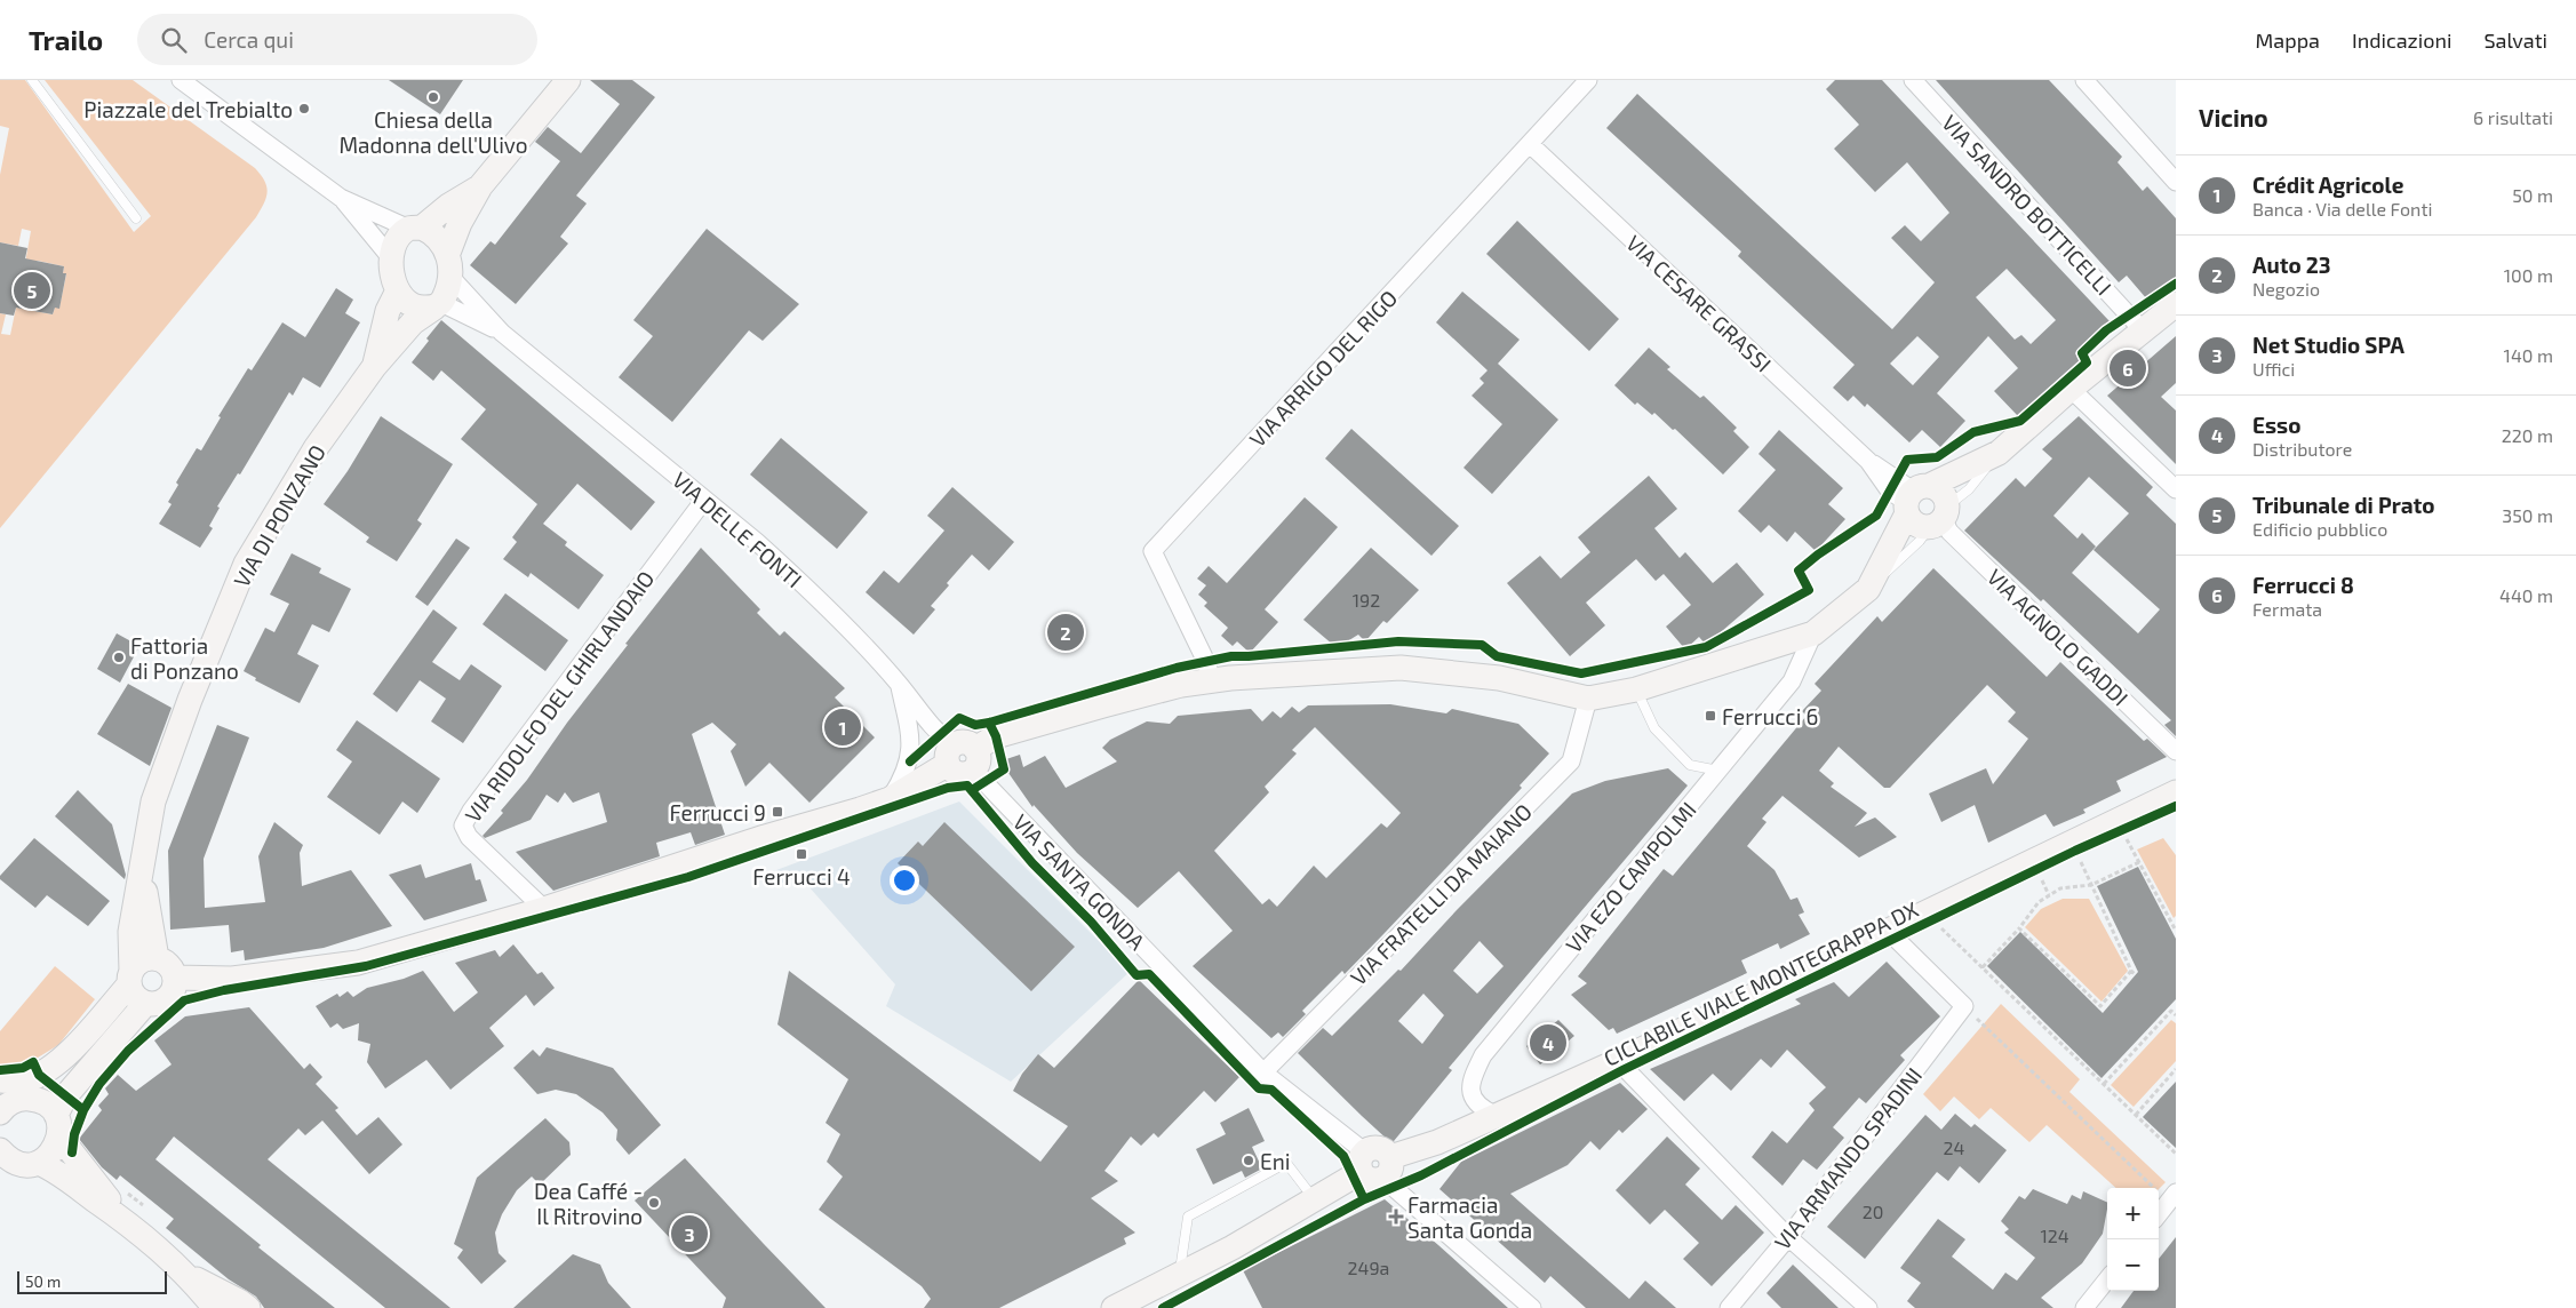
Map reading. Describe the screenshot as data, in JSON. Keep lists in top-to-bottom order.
{
  "streets": {
    "street": [
      "VIA SANDRO BOTTICELLI",
      "VIA CESARE GRASSI",
      "VIA ARRIGO DEL RIGO",
      "VIA DI PONZANO",
      "VIA DELLE FONTI",
      "VIA AGNOLO GADDI",
      "VIA RIDOLFO DEL GHIRLANDAIO",
      "VIA EZO CAMPOLMI",
      "VIA SANTA GONDA",
      "VIA FRATELLI DA MAIANO",
      "VIA ARMANDO SPADINI"
    ],
    "cycle path": ["CICLABILE VIALE MONTEGRAPPA DX"]
  },
  "crossings": [
    ["VIA CESARE GRASSI", "VIA ARRIGO DEL RIGO"],
    ["VIA DI PONZANO", "VIA DELLE FONTI"],
    ["VIA DELLE FONTI", "VIA RIDOLFO DEL GHIRLANDAIO"],
    ["VIA DELLE FONTI", "VIA SANTA GONDA"],
    ["VIA SANTA GONDA", "VIA FRATELLI DA MAIANO"]
  ],
  "places": {
    "other": [
      "Chiesa della Madonna dell'Ulivo",
      "Piazzale del Trebialto",
      "Fattoria di Ponzano",
      "Eni",
      "Dea Caffé - Il Ritrovino"
    ],
    "transit": ["Ferrucci 6", "Ferrucci 9", "Ferrucci 4"],
    "health": ["Farmacia Santa Gonda"]
  },
  "house_numbers": [
    "192",
    "24",
    "20",
    "124",
    "249a"
  ],
  "scale_bar": "50 m",
  "page": {
    "header": "Trailo",
    "search": "Cerca qui",
    "nav": ["Mappa", "Indicazioni", "Salvati"],
    "heading": ["Vicino", "6 risultati"],
    "list": [
      {
        "mark": "1",
        "name": "Crédit Agricole",
        "note": "Banca · Via delle Fonti",
        "value": "50 m"
      },
      {
        "mark": "2",
        "name": "Auto 23",
        "note": "Negozio",
        "value": "100 m"
      },
      {
        "mark": "3",
        "name": "Net Studio SPA",
        "note": "Uffici",
        "value": "140 m"
      },
      {
        "mark": "4",
        "name": "Esso",
        "note": "Distributore",
        "value": "220 m"
      },
      {
        "mark": "5",
        "name": "Tribunale di Prato",
        "note": "Edificio pubblico",
        "value": "350 m"
      },
      {
        "mark": "6",
        "name": "Ferrucci 8",
        "note": "Fermata",
        "value": "440 m"
      }
    ],
    "pins": [
      "5",
      "6",
      "2",
      "1",
      "4",
      "3"
    ],
    "map_buttons": ["+", "−"],
    "scale": "50 m"
  }
}
